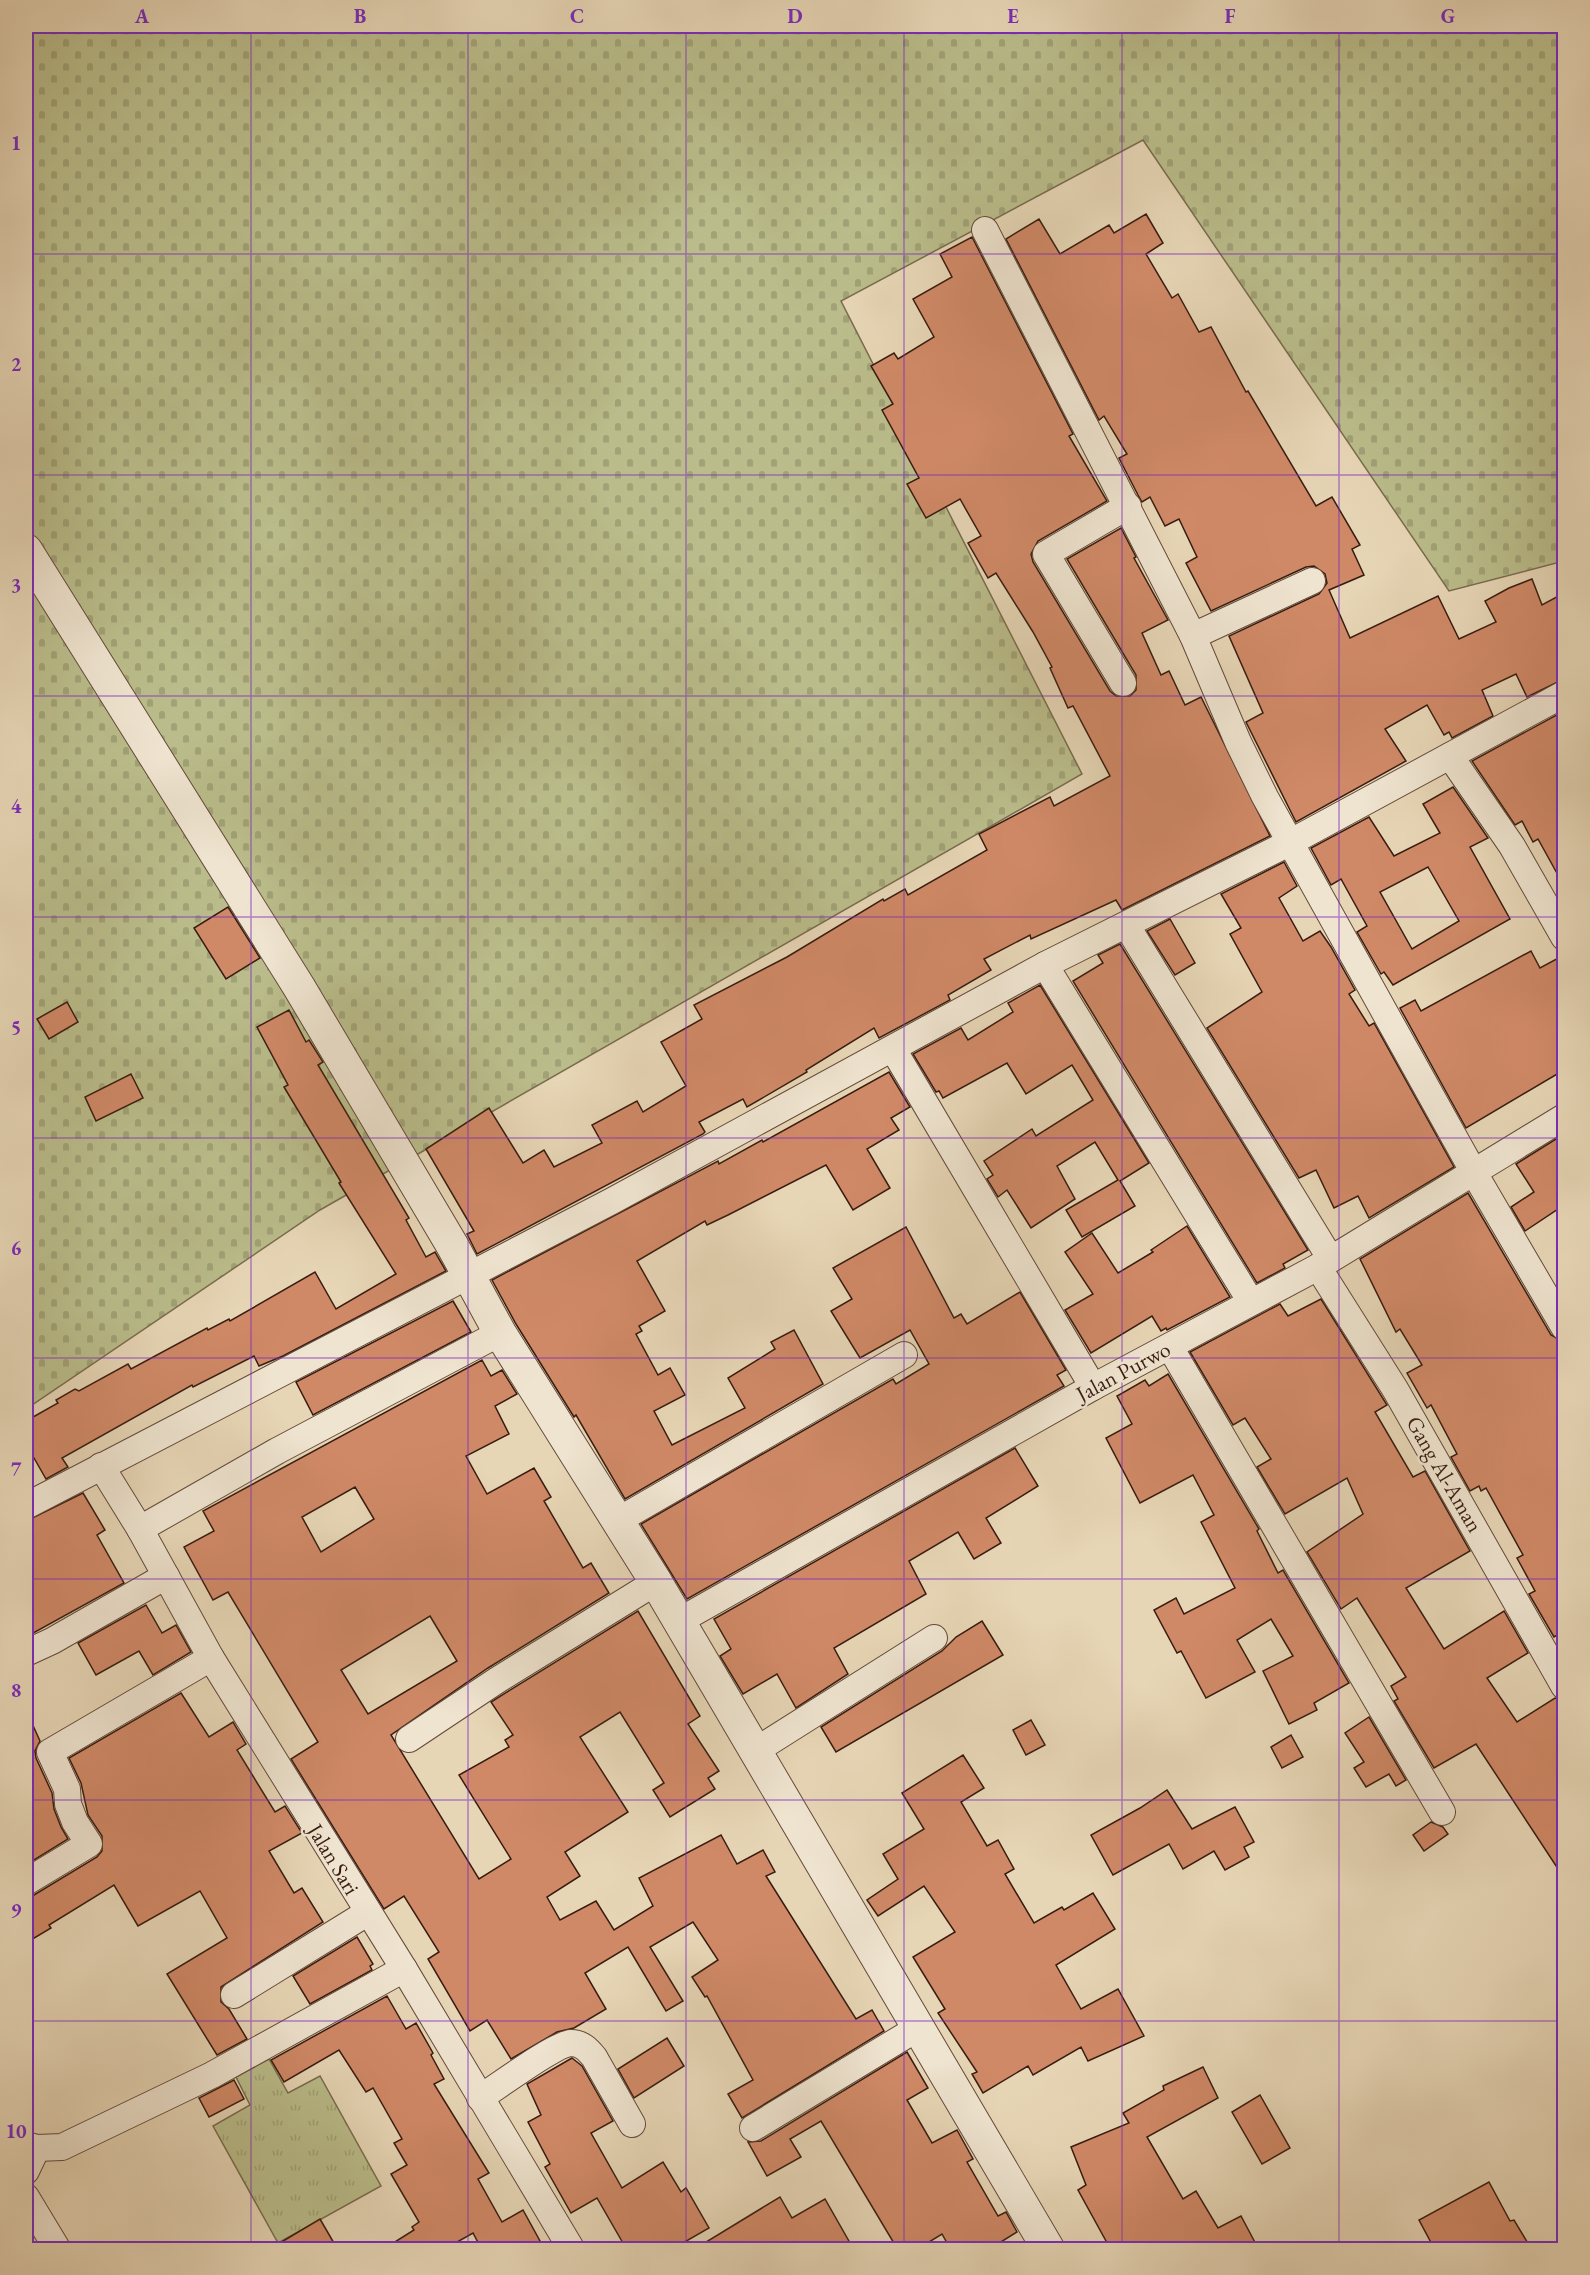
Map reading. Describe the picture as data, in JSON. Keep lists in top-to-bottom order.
{
  "streets": {
    "street": ["Jalan Purwo", "Gang Al-Aman", "Jalan Sari"]
  },
  "crossings": [
    ["Jalan Purwo", "Gang Al-Aman"]
  ],
  "grid": {
    "columns": [
      "A",
      "B",
      "C",
      "D",
      "E",
      "F",
      "G"
    ],
    "rows": [
      "1",
      "2",
      "3",
      "4",
      "5",
      "6",
      "7",
      "8",
      "9",
      "10"
    ]
  }
}
